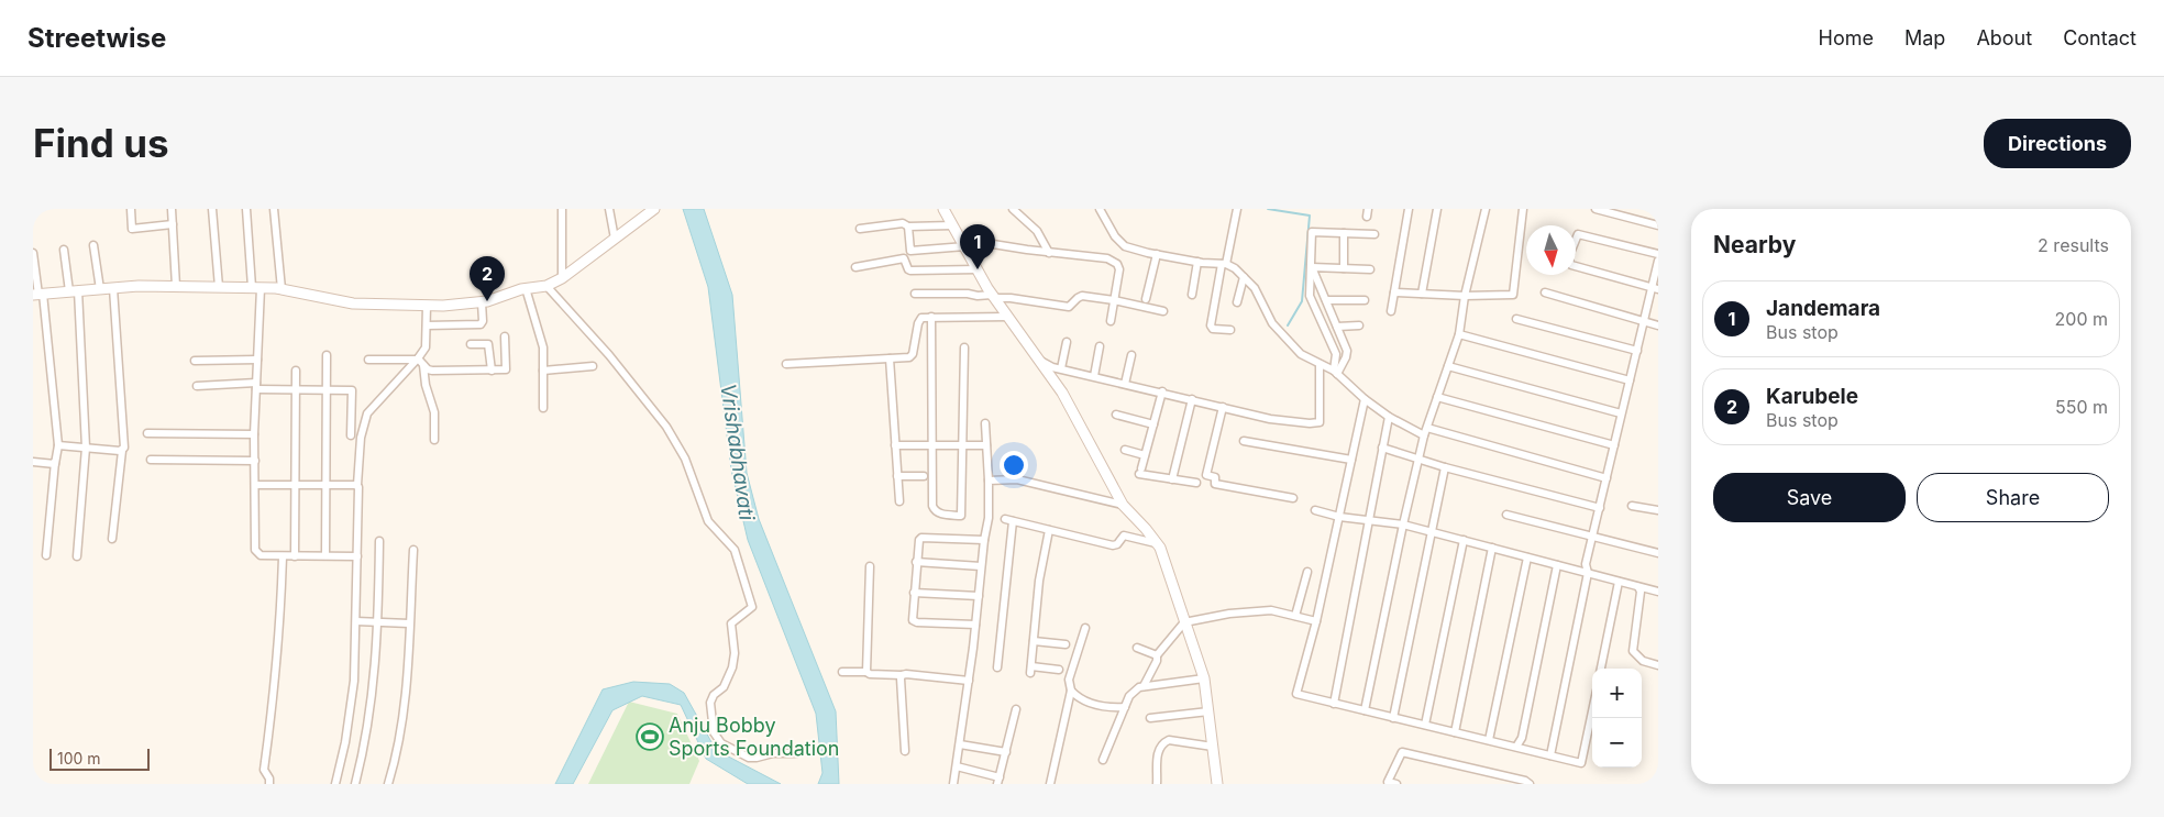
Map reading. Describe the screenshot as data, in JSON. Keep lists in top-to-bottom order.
{
  "water": ["Vrishabhavati"],
  "places": {
    "sports": ["Anju Bobby Sports Foundation"]
  },
  "scale_bar": "100 m",
  "north": "bottom",
  "page": {
    "header": "Streetwise",
    "nav": [
      "Home",
      "Map",
      "About",
      "Contact"
    ],
    "buttons": [
      "Directions",
      ["Save", "Share"]
    ],
    "title": "Find us",
    "heading": ["Nearby", "2 results"],
    "pins": ["1", "2"],
    "list": [
      {
        "mark": "1",
        "name": "Jandemara",
        "note": "Bus stop",
        "value": "200 m"
      },
      {
        "mark": "2",
        "name": "Karubele",
        "note": "Bus stop",
        "value": "550 m"
      }
    ],
    "map_buttons": ["+", "−"],
    "scale": "100 m"
  }
}
